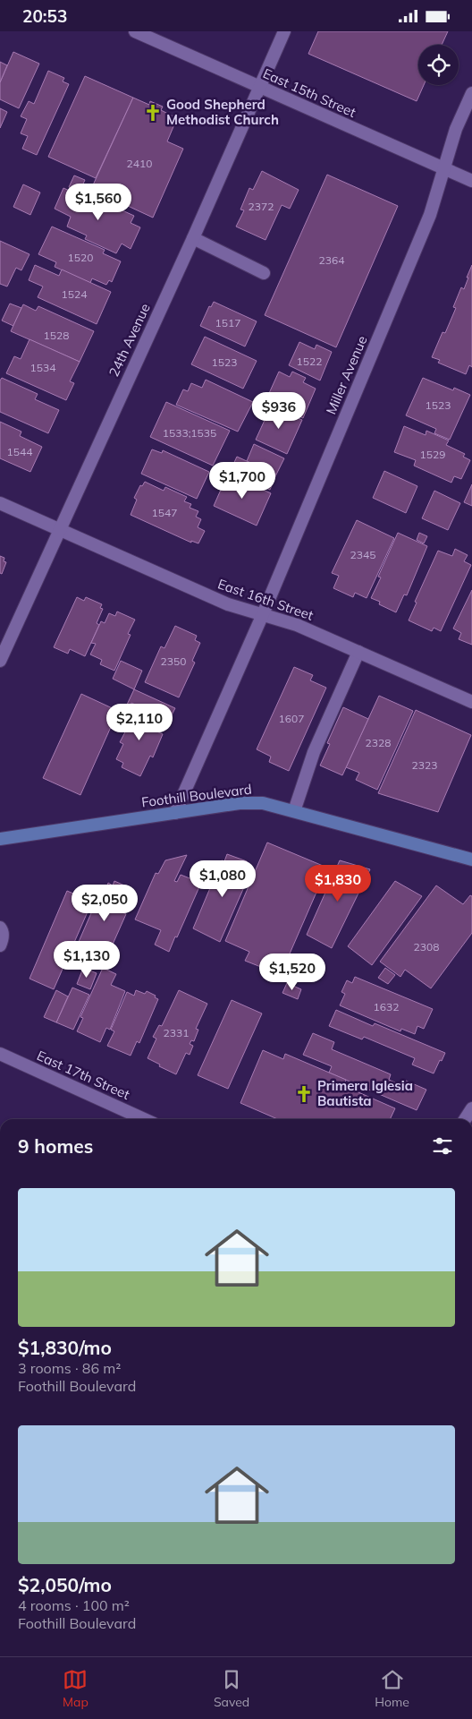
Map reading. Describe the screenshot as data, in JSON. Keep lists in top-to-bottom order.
{
  "streets": {
    "main road": ["Foothill Boulevard"],
    "street": [
      "East 15th Street",
      "24th Avenue",
      "Miller Avenue",
      "East 16th Street",
      "East 17th Street"
    ]
  },
  "crossings": [
    ["East 15th Street", "24th Avenue"],
    ["East 15th Street", "Miller Avenue"],
    ["24th Avenue", "East 16th Street"],
    ["Miller Avenue", "East 16th Street"],
    ["Miller Avenue", "Foothill Boulevard"]
  ],
  "places": {
    "church": ["Good Shepherd Methodist Church", "Primera Iglesia Bautista"]
  },
  "house_numbers": [
    "2410",
    "2372",
    "1520",
    "2364",
    "1524",
    "1517",
    "1528",
    "1522",
    "1523",
    "1534",
    "1523",
    "1533;1535",
    "1544",
    "1529",
    "1547",
    "2345",
    "2350",
    "1607",
    "2328",
    "2323",
    "2308",
    "1632",
    "2331"
  ],
  "page": {
    "status": "20:53",
    "price": [
      "$1,560",
      "$936",
      "$1,700",
      "$2,110",
      "$1,080",
      "$1,830",
      "$2,050",
      "$1,130",
      "$1,520"
    ],
    "heading": "9 homes",
    "list": [
      {
        "name": "$1,830/mo",
        "note": "3 rooms · 86 m² · Foothill Boulevard"
      },
      {
        "name": "$2,050/mo",
        "note": "4 rooms · 100 m² · Foothill Boulevard"
      }
    ],
    "tabs": ["Map", "Saved", "Home"]
  }
}
